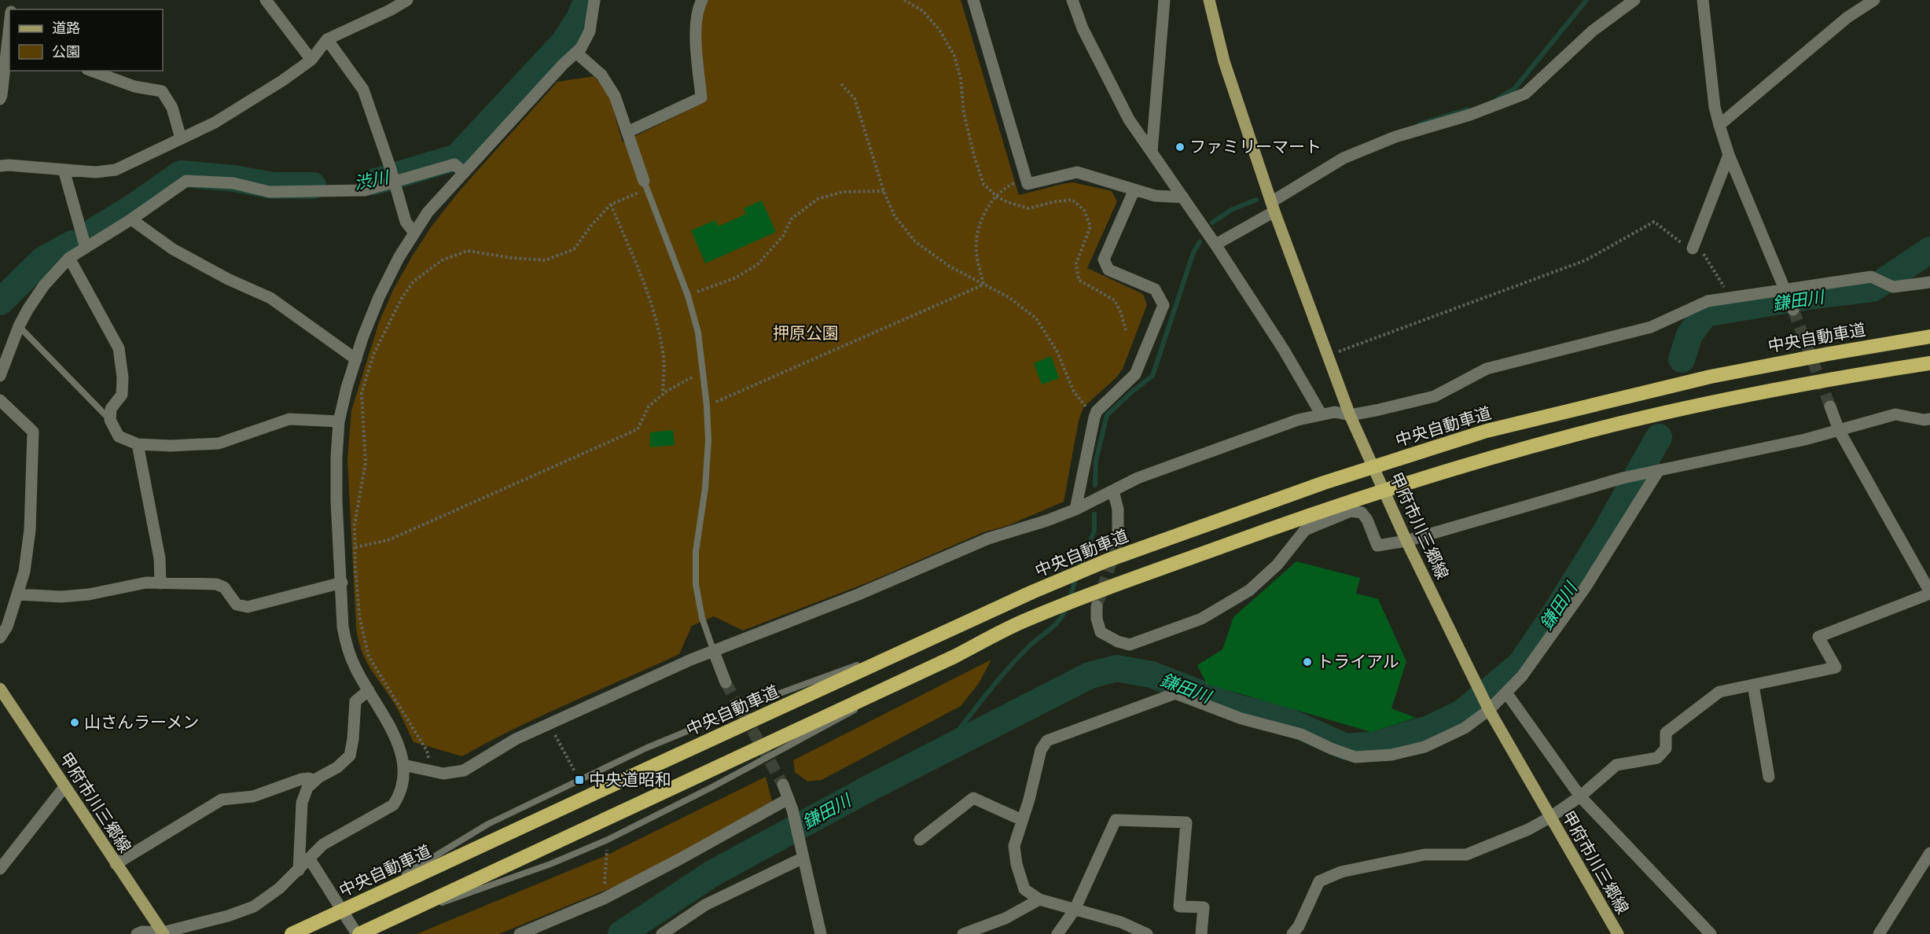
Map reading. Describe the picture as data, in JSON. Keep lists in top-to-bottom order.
{
  "streets": {
    "highway": ["中央自動車道"],
    "main road": ["甲府市川三郷線"]
  },
  "water": ["渋川", "鎌田川"],
  "parks": ["押原公園"],
  "places": {
    "other": ["ファミリーマート", "トライアル", "山さんラーメン"],
    "transit": ["中央道昭和"]
  },
  "legend": ["道路", "公園"]
}
